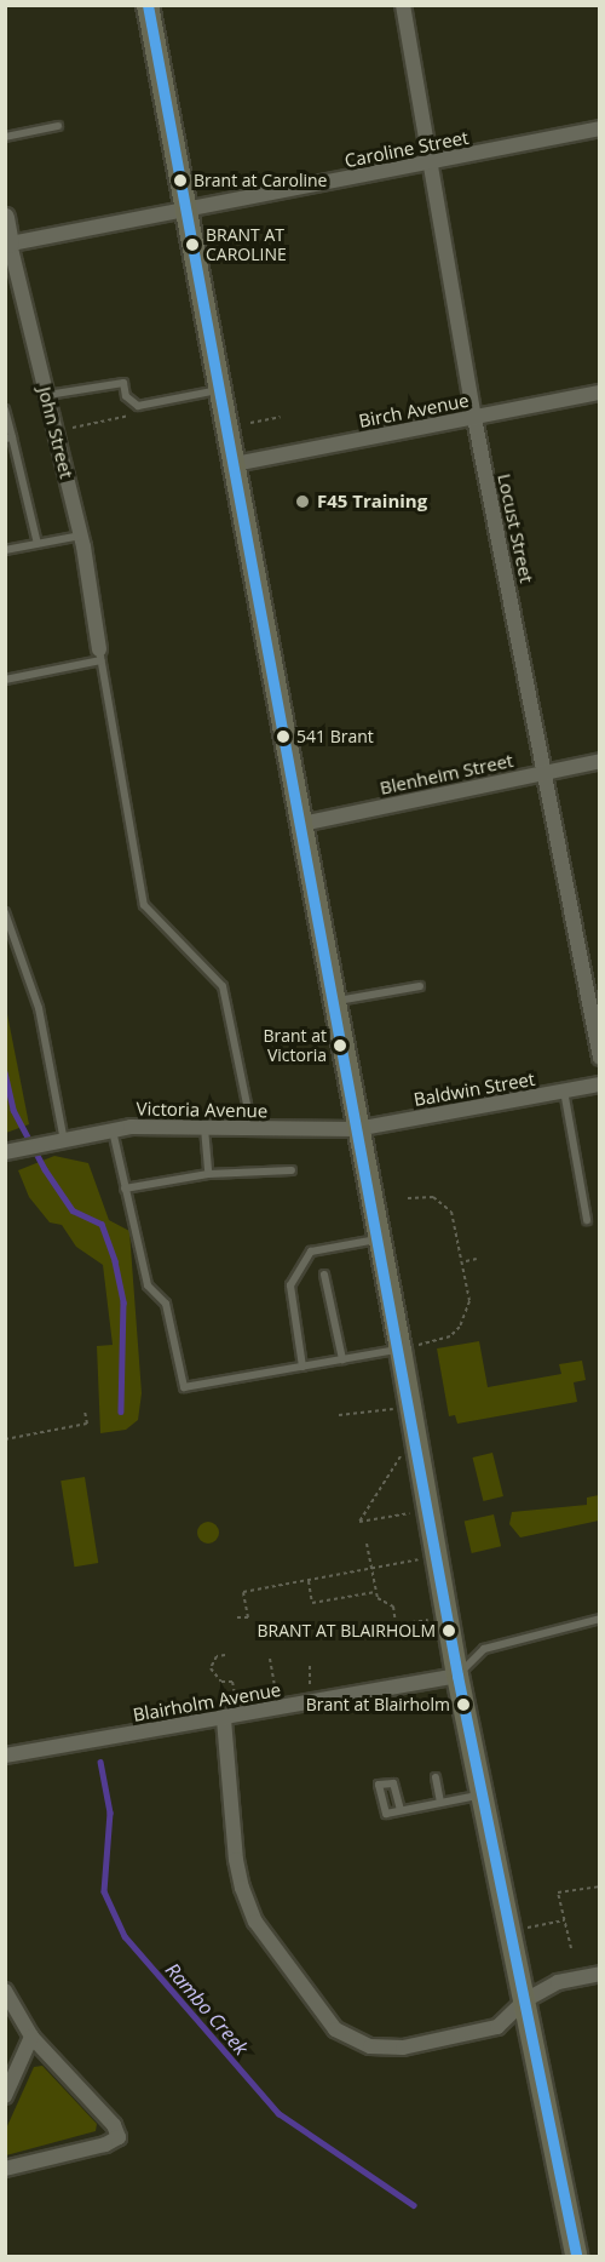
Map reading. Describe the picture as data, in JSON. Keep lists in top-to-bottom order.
{
  "streets": {
    "street": [
      "Caroline Street",
      "Birch Avenue",
      "John Street",
      "Locust Street",
      "Blenheim Street",
      "Baldwin Street",
      "Victoria Avenue",
      "Blairholm Avenue"
    ]
  },
  "crossings": [
    ["Caroline Street", "John Street"],
    ["Caroline Street", "Locust Street"],
    ["Birch Avenue", "Locust Street"],
    ["Locust Street", "Blenheim Street"],
    ["Baldwin Street", "Victoria Avenue"]
  ],
  "water": ["Rambo Creek"],
  "places": [
    "Brant at Caroline",
    "BRANT AT CAROLINE",
    "F45 Training",
    "541 Brant",
    "Brant at Victoria",
    "BRANT AT BLAIRHOLM",
    "Brant at Blairholm"
  ]
}
